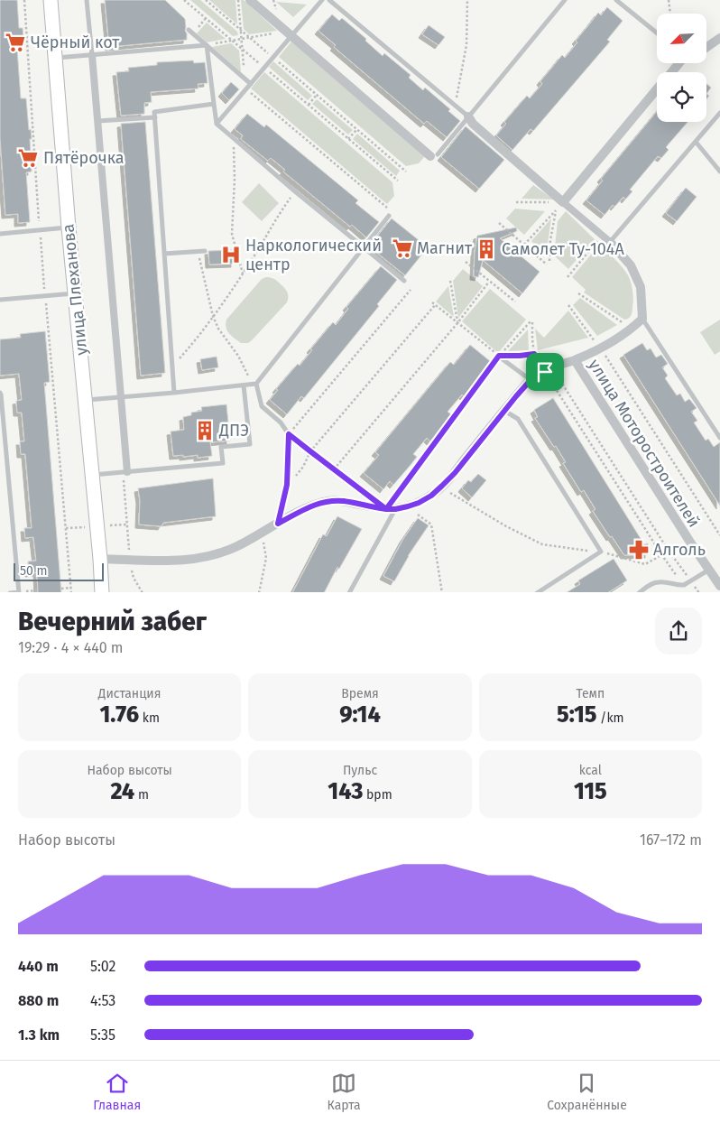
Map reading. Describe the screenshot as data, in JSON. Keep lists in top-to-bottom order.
{
  "streets": {
    "main road": ["улица Плеханова"],
    "street": ["улица Моторостроителей"]
  },
  "places": {
    "supermarket": ["Чёрный кот", "Пятёрочка", "Магнит"],
    "building": ["Самолет Ту-104А", "ДПЭ"],
    "hospital": ["Наркологический центр"],
    "pharmacy": ["Алголь"]
  },
  "scale_bar": "50 m",
  "north": "bottom left",
  "page": {
    "scale": "50 m",
    "heading": ["Вечерний забег", "19:29 · 4 × 440 m"],
    "stats": [
      ["Дистанция", "1.76 km"],
      ["Время", "9:14"],
      ["Темп", "5:15 /km"],
      ["Набор высоты", "24 m"],
      ["Пульс", "143 bpm"],
      ["kcal", "115"]
    ],
    "chart": ["Набор высоты", "167–172 m"],
    "list": [
      {
        "name": "440 m",
        "note": "5:02"
      },
      {
        "name": "880 m",
        "note": "4:53"
      },
      {
        "name": "1.3 km",
        "note": "5:35"
      }
    ],
    "tabs": ["Главная", "Карта", "Сохранённые"]
  }
}
